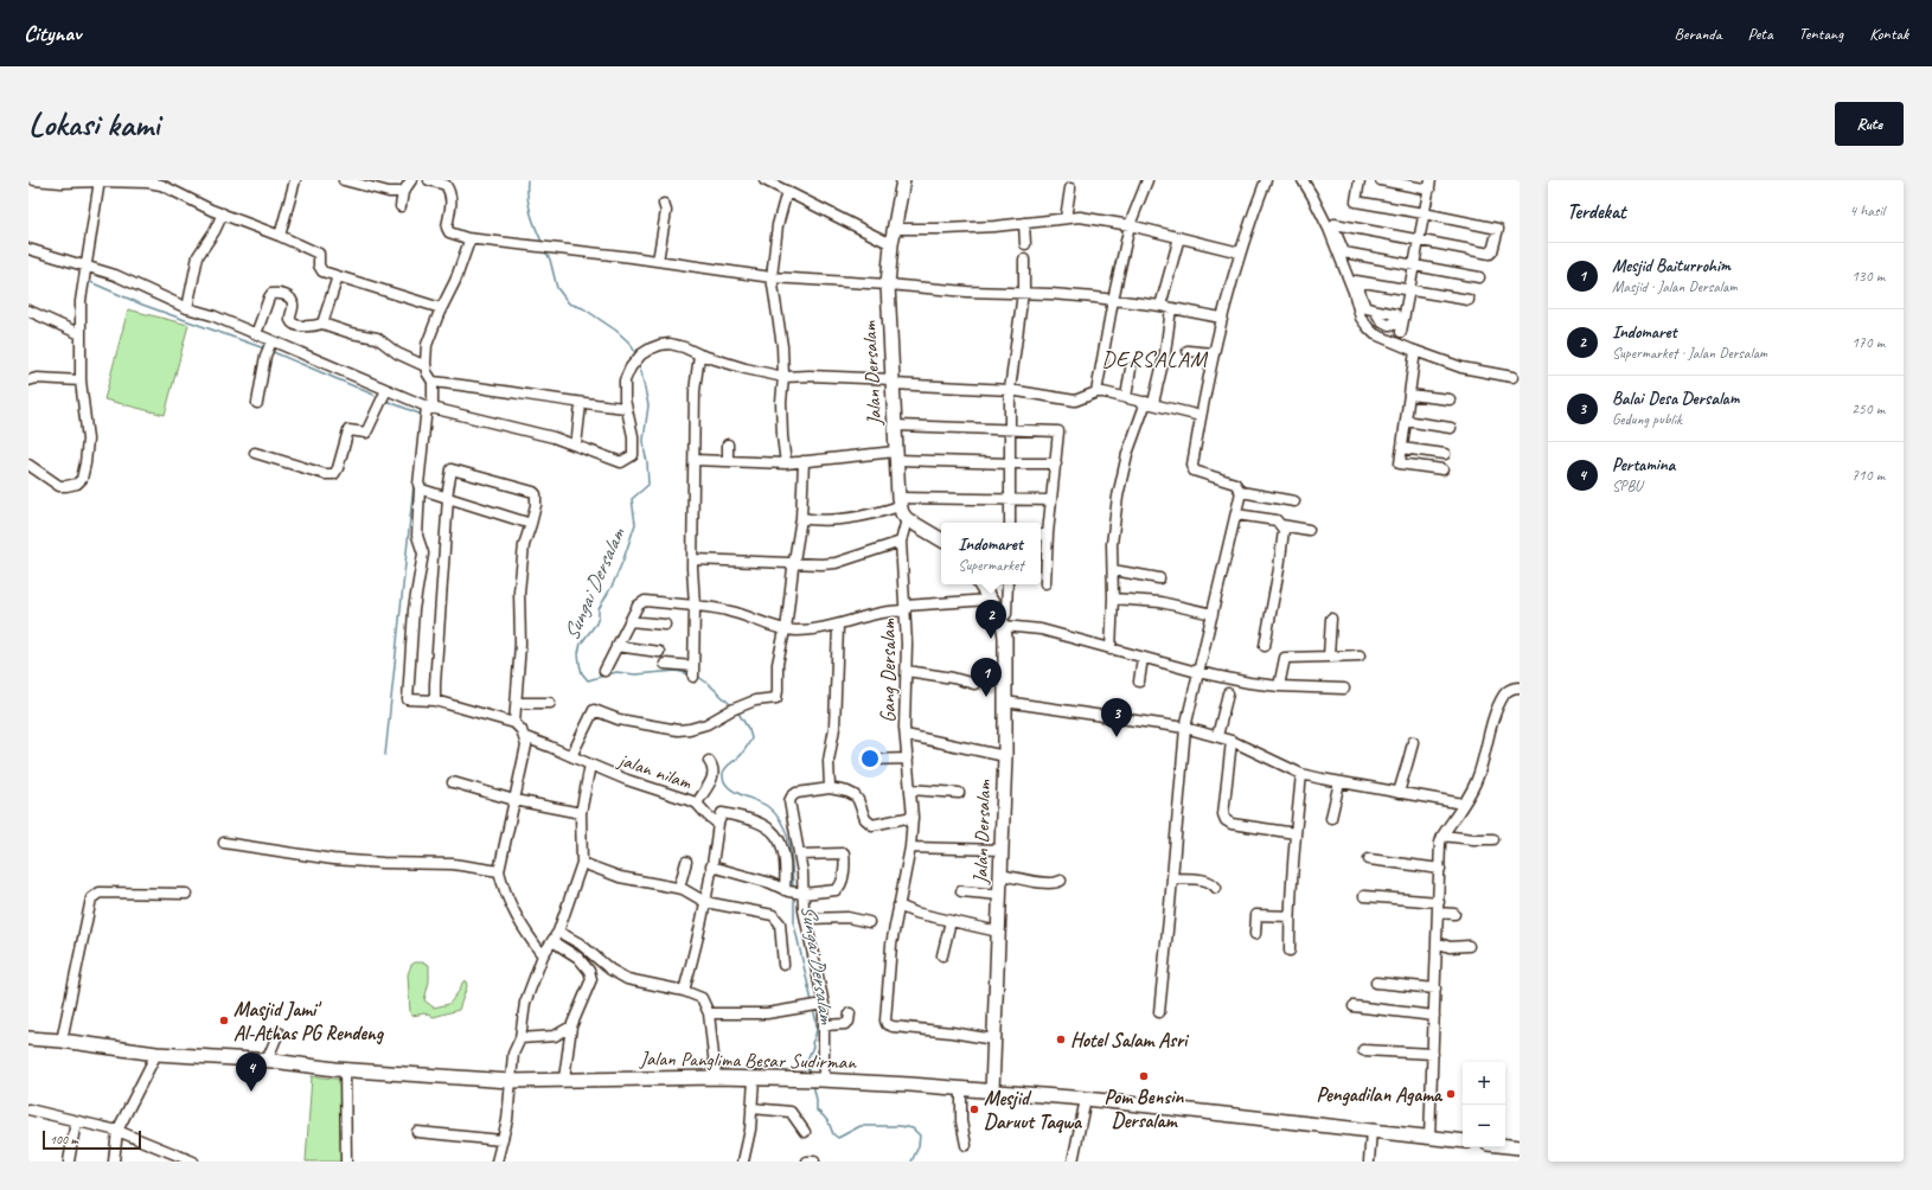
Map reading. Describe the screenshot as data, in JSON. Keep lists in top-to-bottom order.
{
  "streets": {
    "main road": ["Jalan Dersalam", "Jalan Panglima Besar Sudirman"],
    "street": ["Gang Dersalam", "jalan nilam"]
  },
  "crossings": [
    ["Jalan Dersalam", "Gang Dersalam"],
    ["Jalan Dersalam", "Jalan Panglima Besar Sudirman"]
  ],
  "districts": ["DERSALAM"],
  "water": ["Sungai Dersalam"],
  "places": [
    "Masjid Jami' Al-Athas PG Rendeng",
    "Hotel Salam Asri",
    "Pom Bensin Dersalam",
    "Pengadilan Agama",
    "Mesjid Daruut Taqwa"
  ],
  "scale_bar": "100 m",
  "page": {
    "header": "Citynav",
    "nav": [
      "Beranda",
      "Peta",
      "Tentang",
      "Kontak"
    ],
    "buttons": "Rute",
    "title": "Lokasi kami",
    "heading": ["Terdekat", "4 hasil"],
    "list": [
      {
        "mark": "1",
        "name": "Mesjid Baiturrohim",
        "note": "Masjid · Jalan Dersalam",
        "value": "130 m"
      },
      {
        "mark": "2",
        "name": "Indomaret",
        "note": "Supermarket · Jalan Dersalam",
        "value": "170 m"
      },
      {
        "mark": "3",
        "name": "Balai Desa Dersalam",
        "note": "Gedung publik",
        "value": "250 m"
      },
      {
        "mark": "4",
        "name": "Pertamina",
        "note": "SPBU",
        "value": "710 m"
      }
    ],
    "popup": ["Indomaret", "Supermarket"],
    "pins": [
      "2",
      "1",
      "3",
      "4"
    ],
    "map_buttons": ["+", "−"],
    "scale": "100 m"
  }
}
